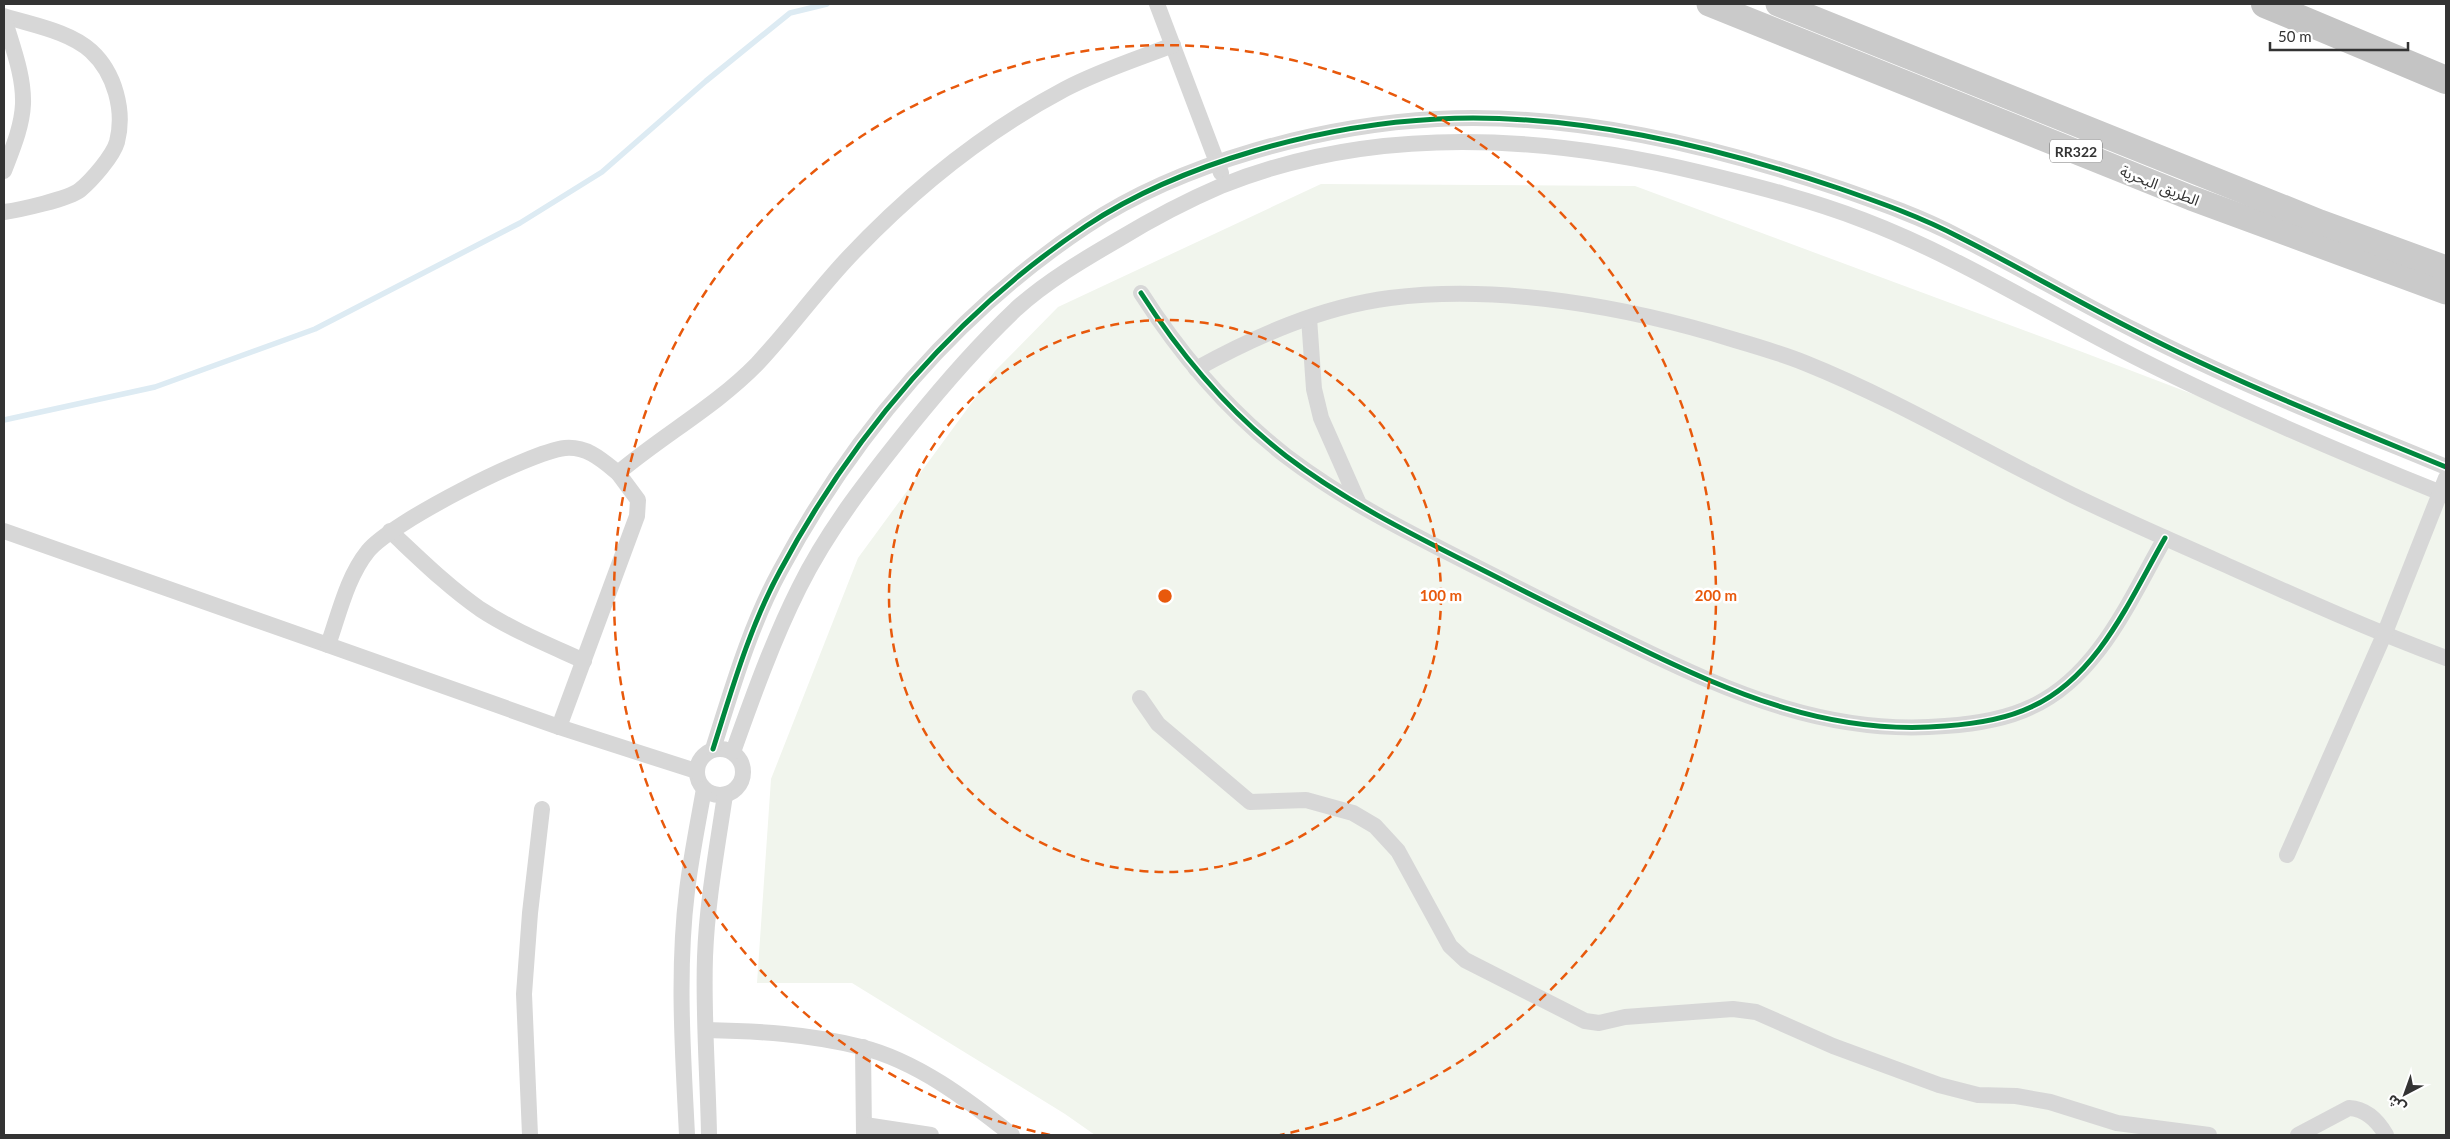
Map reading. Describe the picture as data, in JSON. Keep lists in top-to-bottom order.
{
  "streets": {
    "main road": ["RR322", "الطريق البحرية"]
  },
  "scale_bar": "50 m",
  "north": "bottom left",
  "rings": ["100 m", "200 m"]
}
